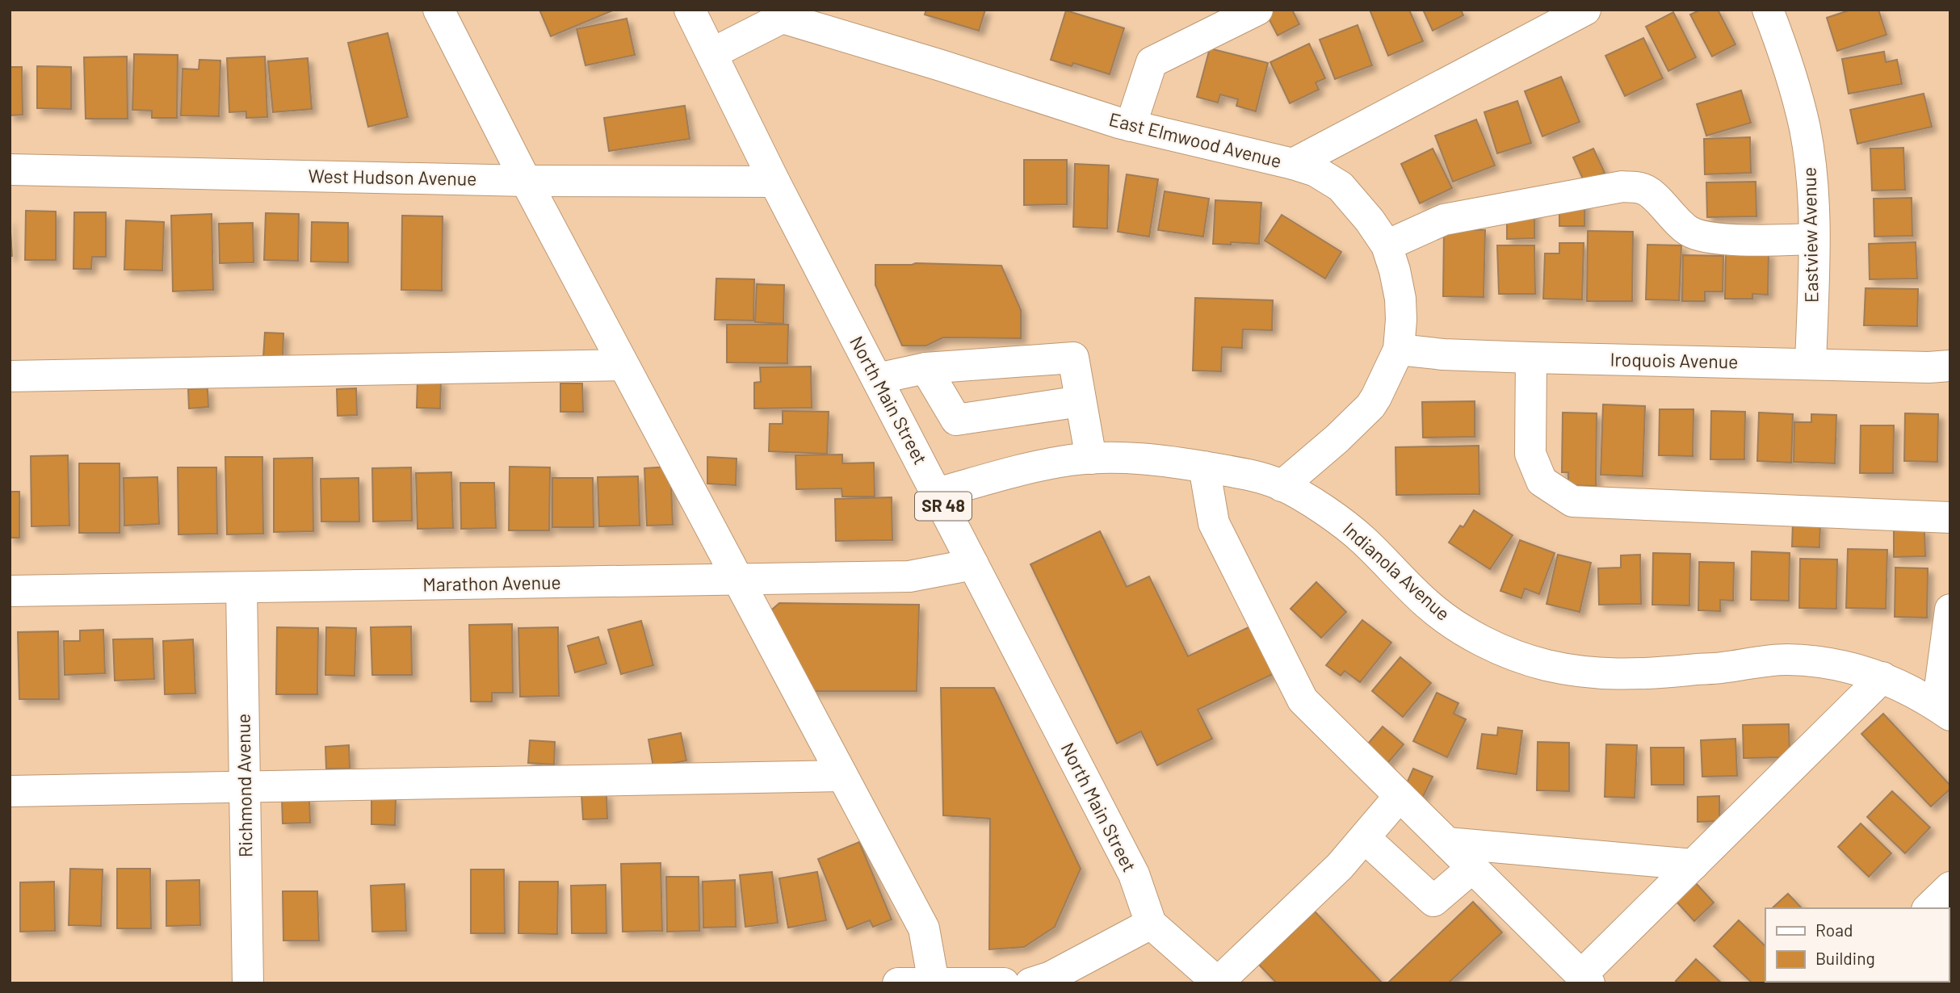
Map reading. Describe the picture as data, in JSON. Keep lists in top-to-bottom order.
{
  "streets": {
    "street": [
      "East Elmwood Avenue",
      "West Hudson Avenue",
      "Eastview Avenue",
      "Iroquois Avenue",
      "North Main Street",
      "SR 48",
      "Indianola Avenue",
      "Marathon Avenue",
      "Richmond Avenue"
    ]
  },
  "crossings": [
    ["West Hudson Avenue", "North Main Street"],
    ["Eastview Avenue", "Iroquois Avenue"],
    ["North Main Street", "Indianola Avenue"],
    ["North Main Street", "Marathon Avenue"],
    ["Marathon Avenue", "Richmond Avenue"]
  ],
  "legend": ["Road", "Building"]
}
